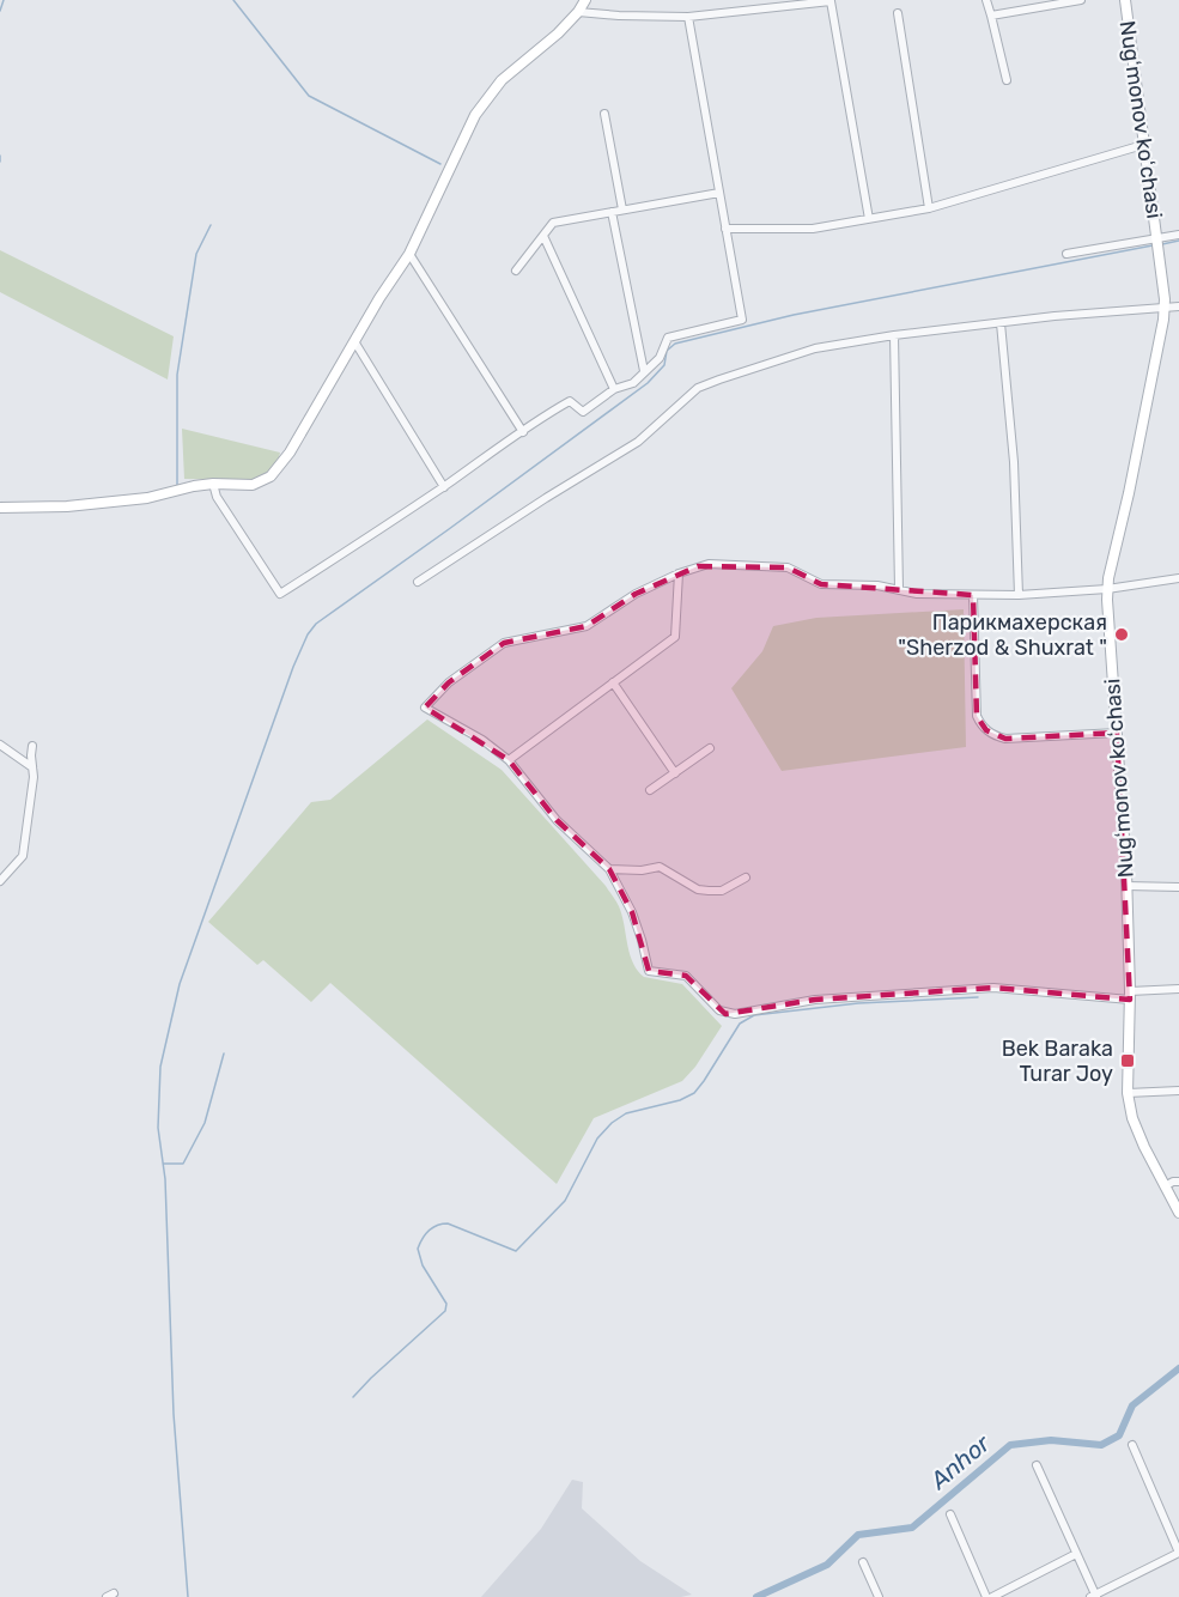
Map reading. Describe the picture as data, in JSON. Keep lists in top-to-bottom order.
{
  "streets": {
    "main road": ["Nugʻmonov koʻchasi"]
  },
  "water": ["Anhor"],
  "places": {
    "other": ["Парикмахерская \"Sherzod & Shuxrat \""],
    "transit": ["Bek Baraka Turar Joy"]
  }
}
